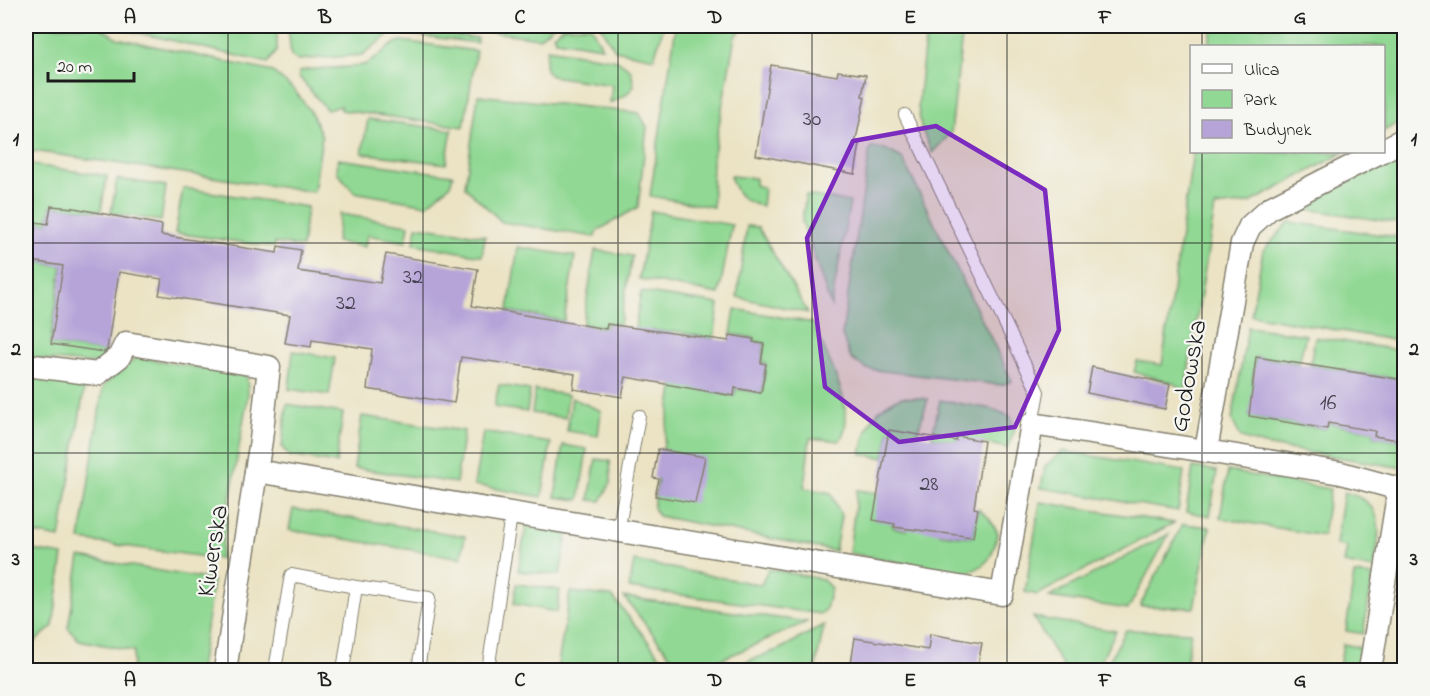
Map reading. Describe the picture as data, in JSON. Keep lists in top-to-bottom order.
{
  "streets": {
    "street": ["Godowska", "Kiwerska"]
  },
  "house_numbers": [
    "30",
    "32",
    "32",
    "16",
    "28"
  ],
  "legend": ["Ulica", "Park", "Budynek"],
  "scale_bar": "20 m",
  "grid": {
    "columns": [
      "A",
      "B",
      "C",
      "D",
      "E",
      "F",
      "G"
    ],
    "rows": ["1", "2", "3"]
  }
}
